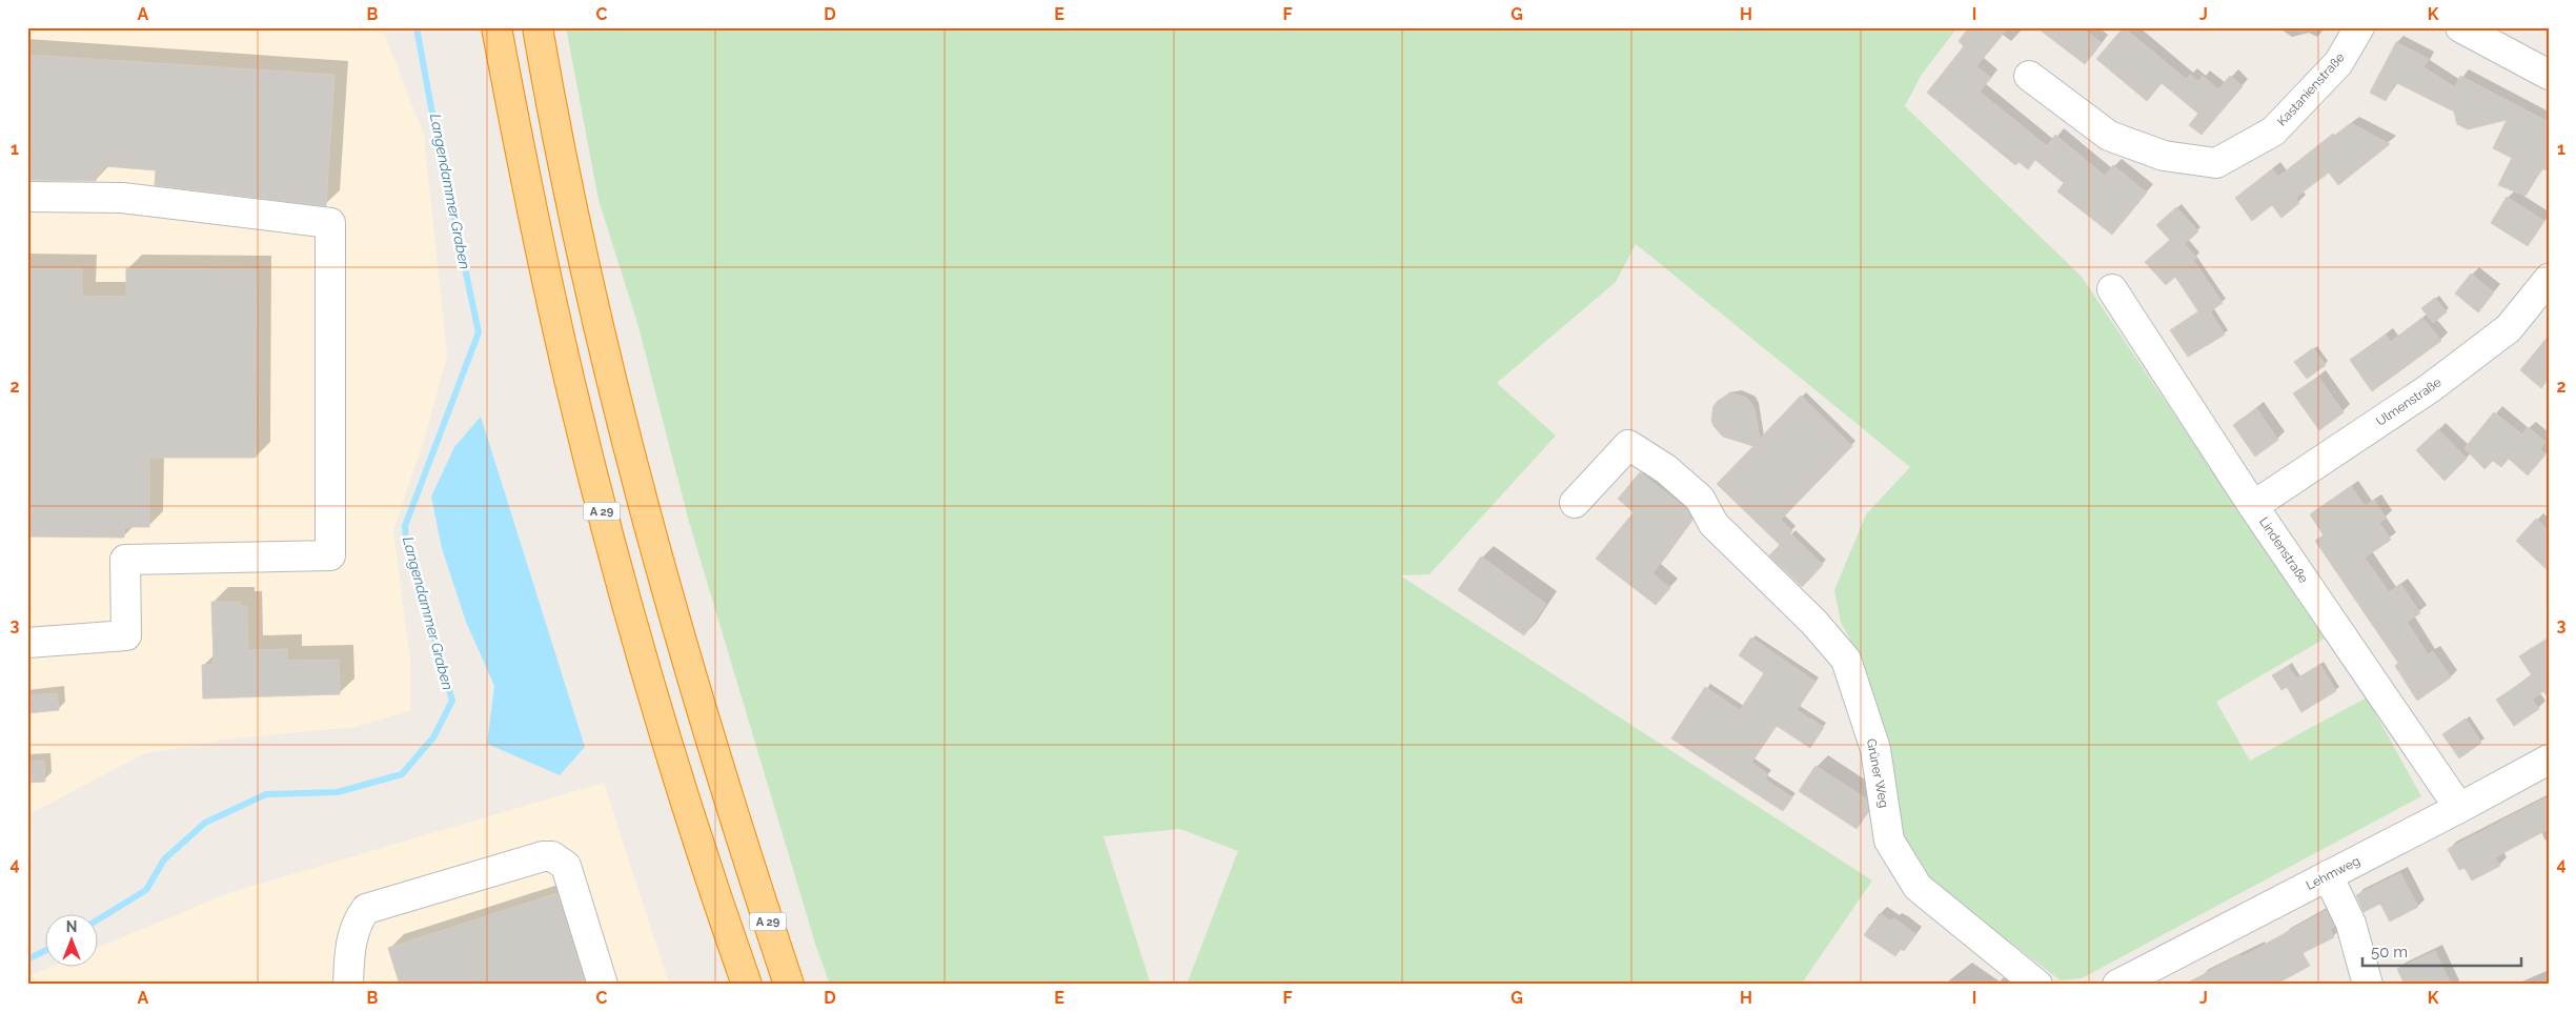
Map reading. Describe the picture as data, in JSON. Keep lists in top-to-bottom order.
{
  "streets": {
    "highway": ["A 29"],
    "street": [
      "Kastanienstraße",
      "Ulmenstraße",
      "Lindenstraße",
      "Grüner Weg",
      "Lehmweg"
    ]
  },
  "crossings": [
    ["Ulmenstraße", "Lindenstraße"],
    ["Lindenstraße", "Lehmweg"]
  ],
  "water": ["Langendammer Graben"],
  "scale_bar": "50 m",
  "north": "top",
  "grid": {
    "columns": [
      "A",
      "B",
      "C",
      "D",
      "E",
      "F",
      "G",
      "H",
      "I",
      "J",
      "K"
    ],
    "rows": [
      "1",
      "2",
      "3",
      "4"
    ]
  }
}
